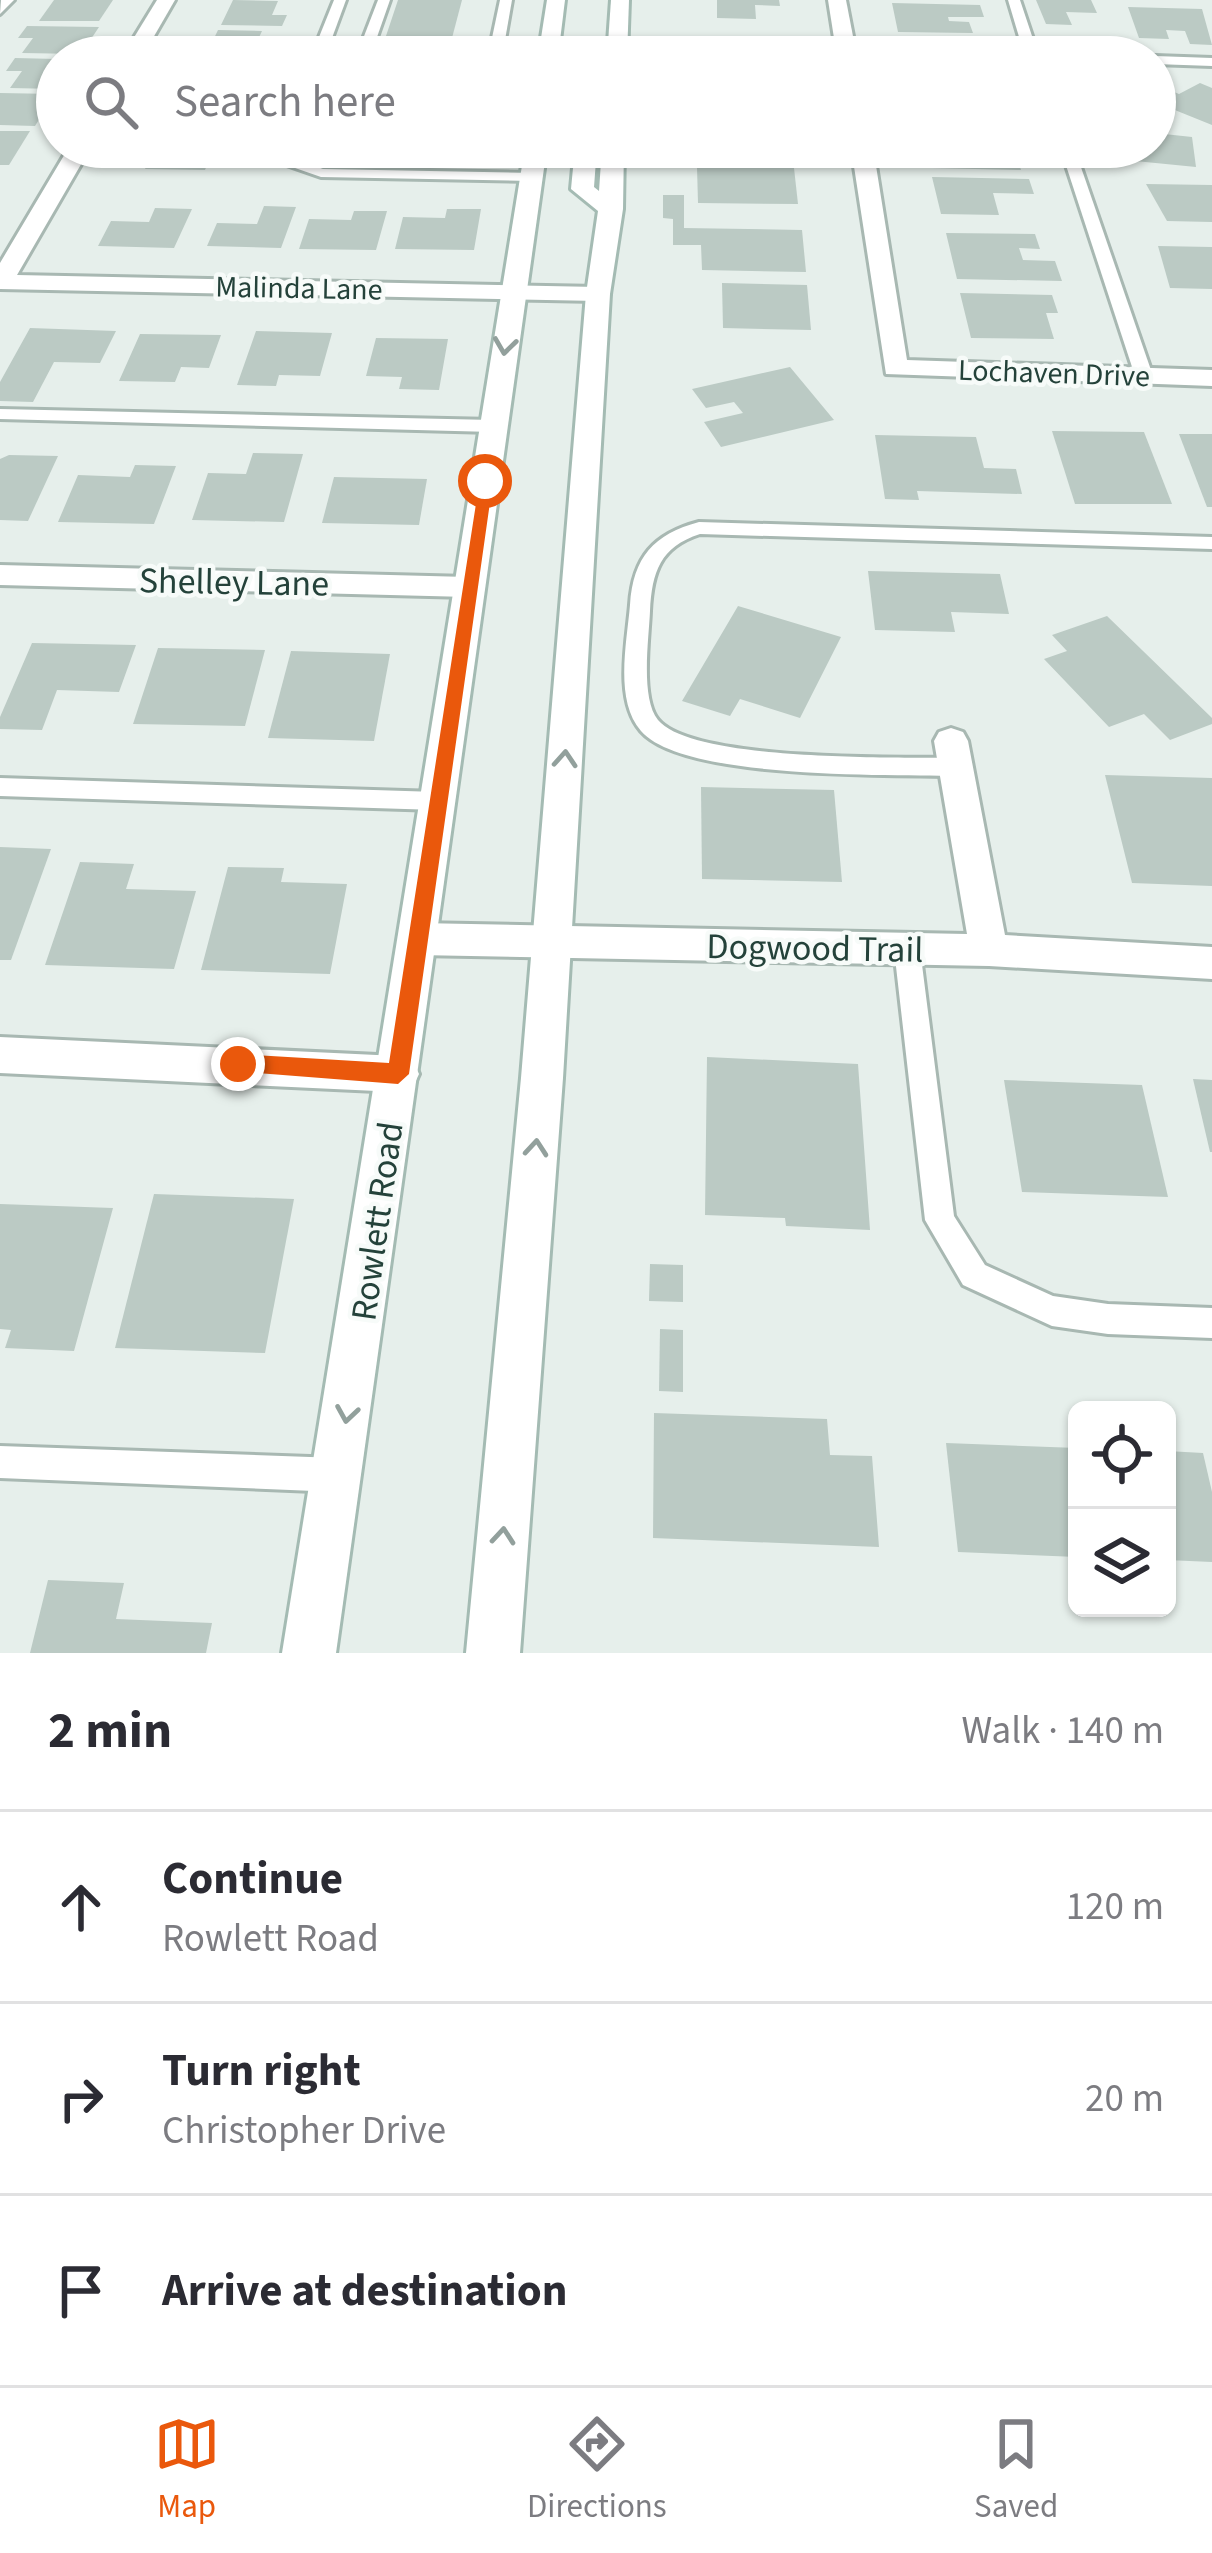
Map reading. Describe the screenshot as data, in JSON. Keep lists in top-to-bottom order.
{
  "streets": {
    "main road": [
      "Malinda Lane",
      "Lochaven Drive",
      "Shelley Lane",
      "Dogwood Trail",
      "Rowlett Road"
    ]
  },
  "crossings": [
    ["Malinda Lane", "Rowlett Road"],
    ["Shelley Lane", "Rowlett Road"],
    ["Dogwood Trail", "Rowlett Road"]
  ],
  "page": {
    "search": "Search here",
    "heading": ["2 min", "Walk · 140 m"],
    "list": [
      ["Continue", "Rowlett Road", "120 m"],
      ["Turn right", "Christopher Drive", "20 m"],
      "Arrive at destination"
    ],
    "nav": ["Map", "Directions", "Saved"]
  }
}
